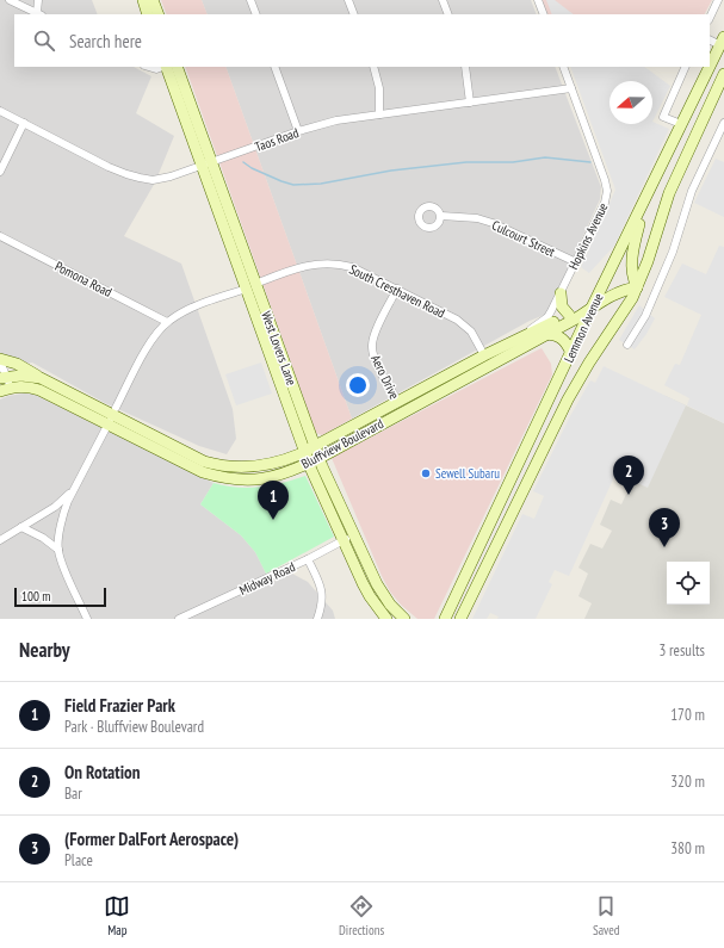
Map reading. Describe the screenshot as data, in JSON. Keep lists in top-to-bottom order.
{
  "streets": {
    "main road": [
      "Lemmon Avenue",
      "West Lovers Lane",
      "Aero Drive",
      "Bluffview Boulevard"
    ],
    "street": [
      "Taos Road",
      "Hopkins Avenue",
      "Culcourt Street",
      "Pomona Road",
      "South Cresthaven Road",
      "Midway Road"
    ]
  },
  "crossings": [
    ["Taos Road", "Hopkins Avenue"],
    ["Taos Road", "West Lovers Lane"],
    ["Hopkins Avenue", "Culcourt Street"],
    ["Hopkins Avenue", "Bluffview Boulevard"],
    ["Pomona Road", "South Cresthaven Road"],
    ["South Cresthaven Road", "West Lovers Lane"],
    ["South Cresthaven Road", "Aero Drive"],
    ["South Cresthaven Road", "Bluffview Boulevard"],
    ["Lemmon Avenue", "Bluffview Boulevard"],
    ["West Lovers Lane", "Bluffview Boulevard"],
    ["West Lovers Lane", "Midway Road"],
    ["Aero Drive", "Bluffview Boulevard"]
  ],
  "places": ["Sewell Subaru"],
  "scale_bar": "100 m",
  "north": "left",
  "page": {
    "search": "Search here",
    "pins": ["2", "1", "3"],
    "scale": "100 m",
    "heading": ["Nearby", "3 results"],
    "list": [
      {
        "mark": "1",
        "name": "Field Frazier Park",
        "note": "Park · Bluffview Boulevard",
        "value": "170 m"
      },
      {
        "mark": "2",
        "name": "On Rotation",
        "note": "Bar",
        "value": "320 m"
      },
      {
        "mark": "3",
        "name": "(Former DalFort Aerospace)",
        "note": "Place",
        "value": "380 m"
      }
    ],
    "nav": ["Map", "Directions", "Saved"]
  }
}
